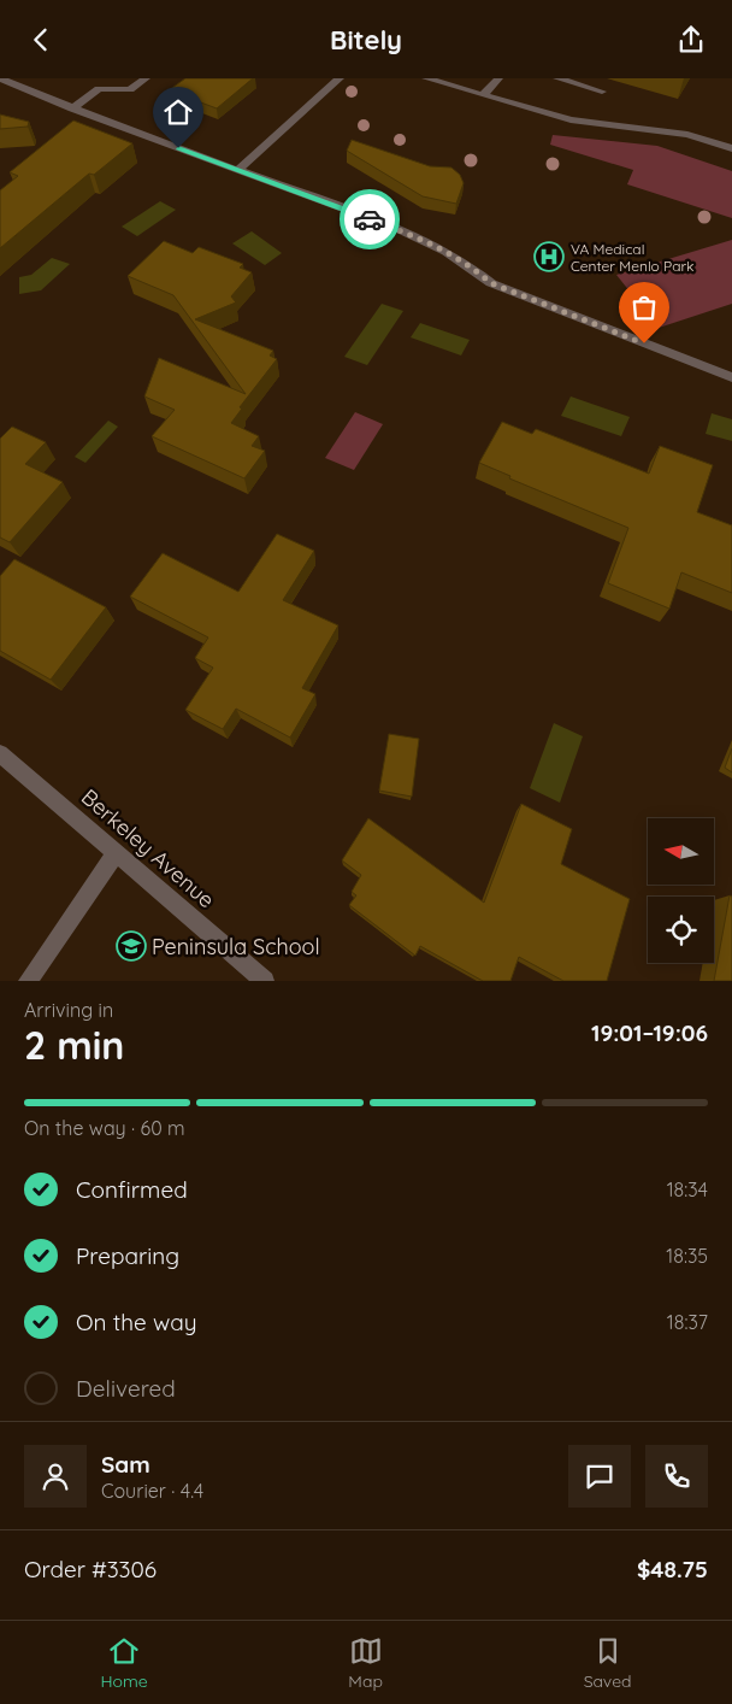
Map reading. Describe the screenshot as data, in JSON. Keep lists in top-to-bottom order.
{
  "streets": {
    "street": ["Berkeley Avenue"]
  },
  "places": {
    "hospital": ["VA Medical Center Menlo Park"],
    "school or university": ["Peninsula School"]
  },
  "north": "left",
  "page": {
    "header": "Bitely",
    "heading": ["2 min", "Arriving in", "19:01–19:06"],
    "panel": [
      "Sam",
      "Courier · 4.4",
      "Order #3306",
      "$48.75"
    ],
    "bar": "On the way · 60 m",
    "list": [
      ["Confirmed", "18:34"],
      ["Preparing", "18:35"],
      ["On the way", "18:37"],
      "Delivered"
    ],
    "tabs": ["Home", "Map", "Saved"]
  }
}
